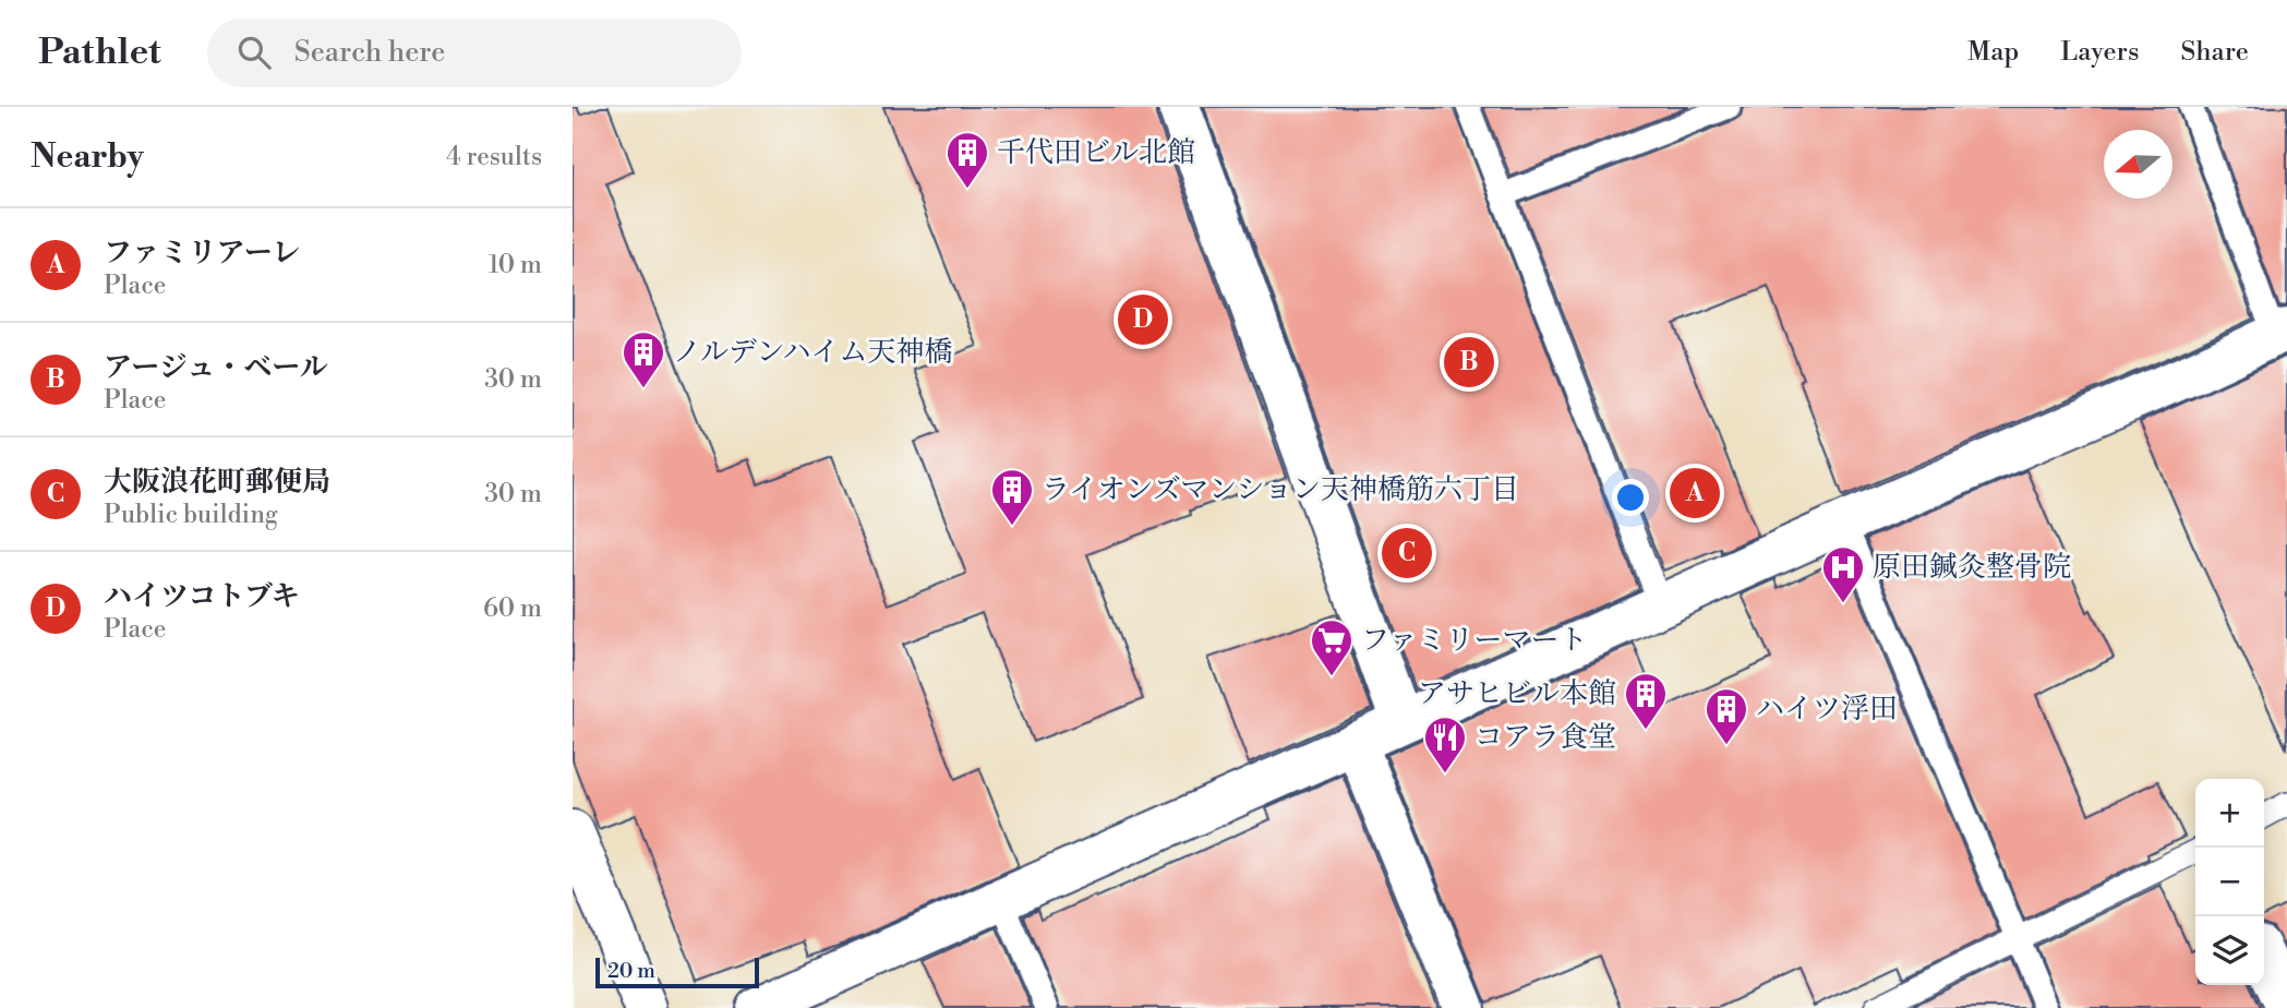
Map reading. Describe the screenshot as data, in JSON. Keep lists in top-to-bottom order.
{
  "places": {
    "building": [
      "千代田ビル北館",
      "ノルデンハイム天神橋",
      "ライオンズマンション天神橋筋六丁目",
      "アサヒビル本館",
      "ハイツ浮田"
    ],
    "hospital": ["原田鍼灸整骨院"],
    "supermarket": ["ファミリーマート"],
    "restaurant": ["コアラ食堂"]
  },
  "scale_bar": "20 m",
  "north": "left",
  "page": {
    "header": "Pathlet",
    "search": "Search here",
    "nav": ["Map", "Layers", "Share"],
    "heading": ["Nearby", "4 results"],
    "list": [
      {
        "mark": "A",
        "name": "ファミリアーレ",
        "note": "Place",
        "value": "10 m"
      },
      {
        "mark": "B",
        "name": "アージュ・ベール",
        "note": "Place",
        "value": "30 m"
      },
      {
        "mark": "C",
        "name": "大阪浪花町郵便局",
        "note": "Public building",
        "value": "30 m"
      },
      {
        "mark": "D",
        "name": "ハイツコトブキ",
        "note": "Place",
        "value": "60 m"
      }
    ],
    "pins": [
      "D",
      "B",
      "A",
      "C"
    ],
    "map_buttons": ["+", "−"],
    "scale": "20 m"
  }
}
